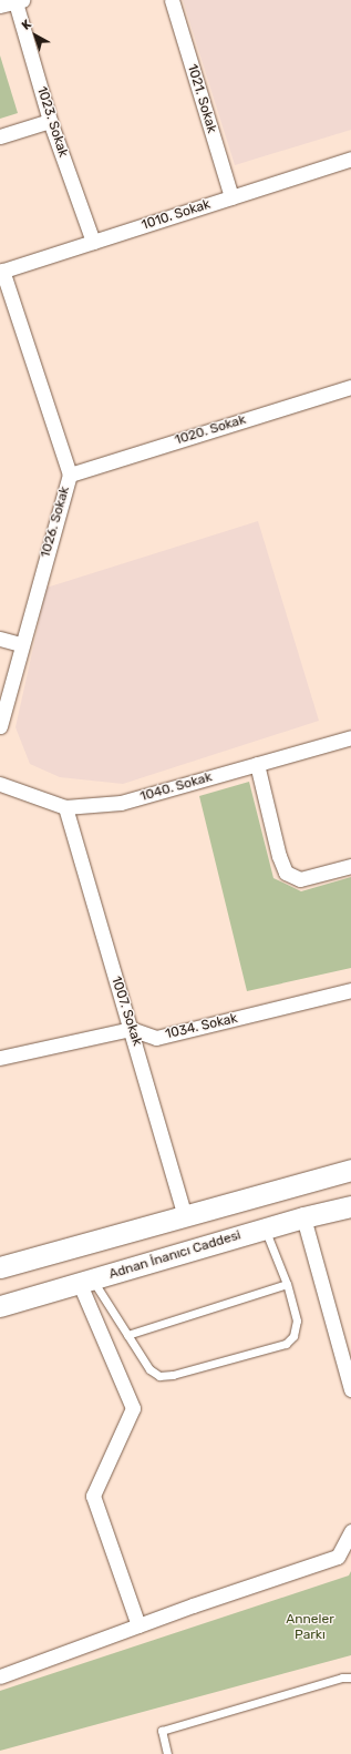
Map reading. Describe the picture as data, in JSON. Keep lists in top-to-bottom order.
{
  "streets": {
    "main road": ["Adnan İnanıcı Caddesi"],
    "street": [
      "1021. Sokak",
      "1023. Sokak",
      "1010. Sokak",
      "1020. Sokak",
      "1026. Sokak",
      "1040. Sokak",
      "1007. Sokak",
      "1034. Sokak"
    ]
  },
  "crossings": [
    ["1021. Sokak", "1010. Sokak"],
    ["1023. Sokak", "1010. Sokak"],
    ["1010. Sokak", "1026. Sokak"],
    ["1020. Sokak", "1026. Sokak"],
    ["1040. Sokak", "1007. Sokak"],
    ["1007. Sokak", "1034. Sokak"]
  ],
  "parks": ["Anneler Parkı"],
  "north": "top left"
}
